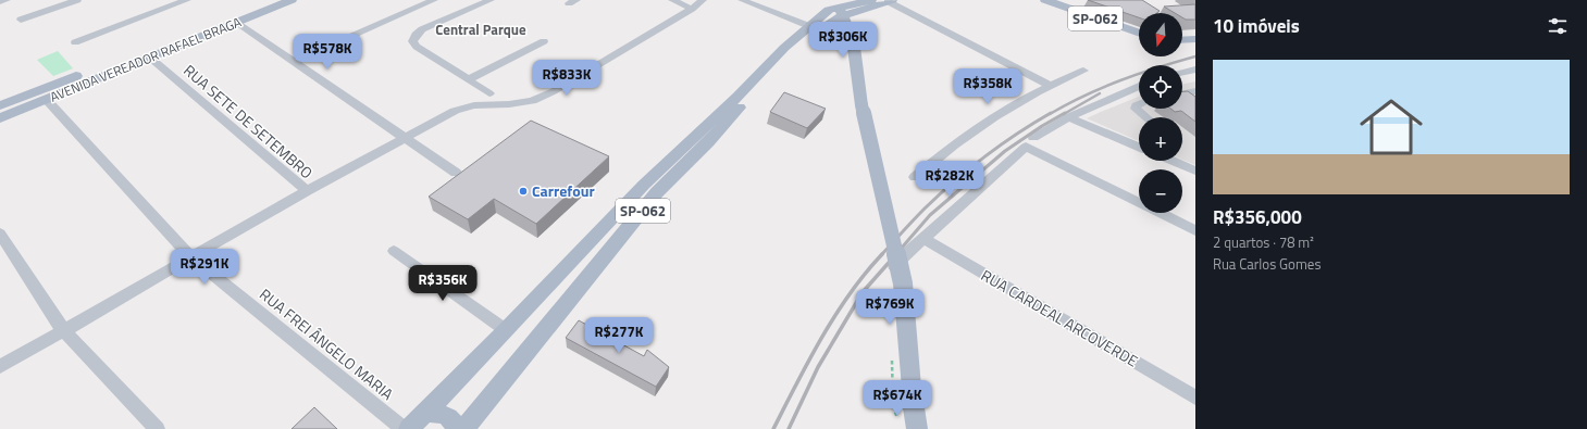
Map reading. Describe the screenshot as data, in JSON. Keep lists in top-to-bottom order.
{
  "streets": {
    "main road": ["SP-062", "AVENIDA VEREADOR RAFAEL BRAGA"],
    "street": ["RUA SETE DE SETEMBRO", "RUA CARDEAL ARCOVERDE", "RUA FREI ÂNGELO MARIA"]
  },
  "crossings": [
    ["AVENIDA VEREADOR RAFAEL BRAGA", "RUA SETE DE SETEMBRO"],
    ["AVENIDA VEREADOR RAFAEL BRAGA", "RUA FREI ÂNGELO MARIA"]
  ],
  "districts": ["Central Parque"],
  "places": ["Carrefour"],
  "north": "bottom",
  "page": {
    "heading": "10 imóveis",
    "map_buttons": ["+", "−"],
    "price": [
      "R$306K",
      "R$578K",
      "R$833K",
      "R$358K",
      "R$282K",
      "R$291K",
      "R$356K",
      "R$769K",
      "R$277K",
      "R$674K"
    ],
    "list": [
      {
        "name": "R$356,000",
        "note": "2 quartos · 78 m² · Rua Carlos Gomes"
      }
    ]
  }
}
